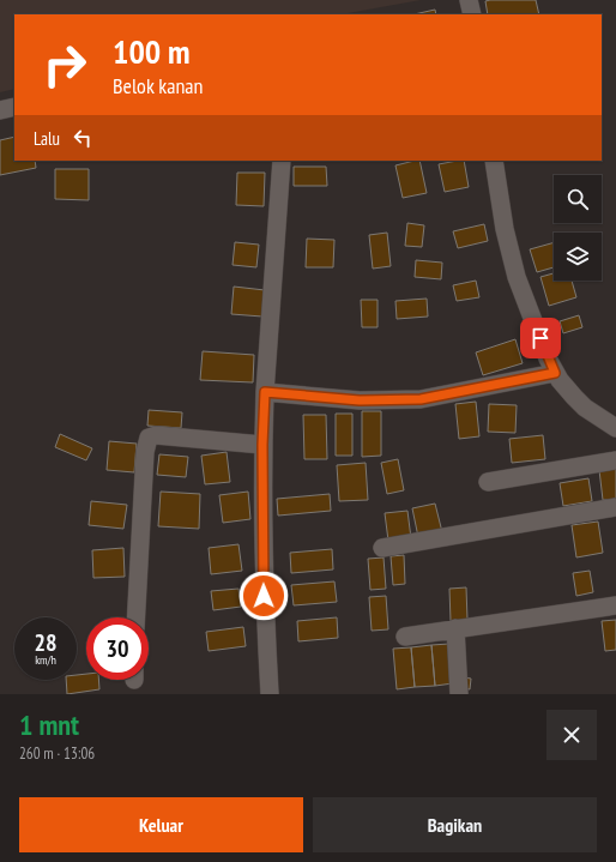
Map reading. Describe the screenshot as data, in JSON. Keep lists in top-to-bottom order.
{
  "page": {
    "turn": ["100 m", "Belok kanan"],
    "then": "Lalu",
    "speed": "28 km/h",
    "limit": "30",
    "heading": ["1 mnt", "260 m · 13:06"],
    "buttons": ["Keluar", "Bagikan"]
  }
}
